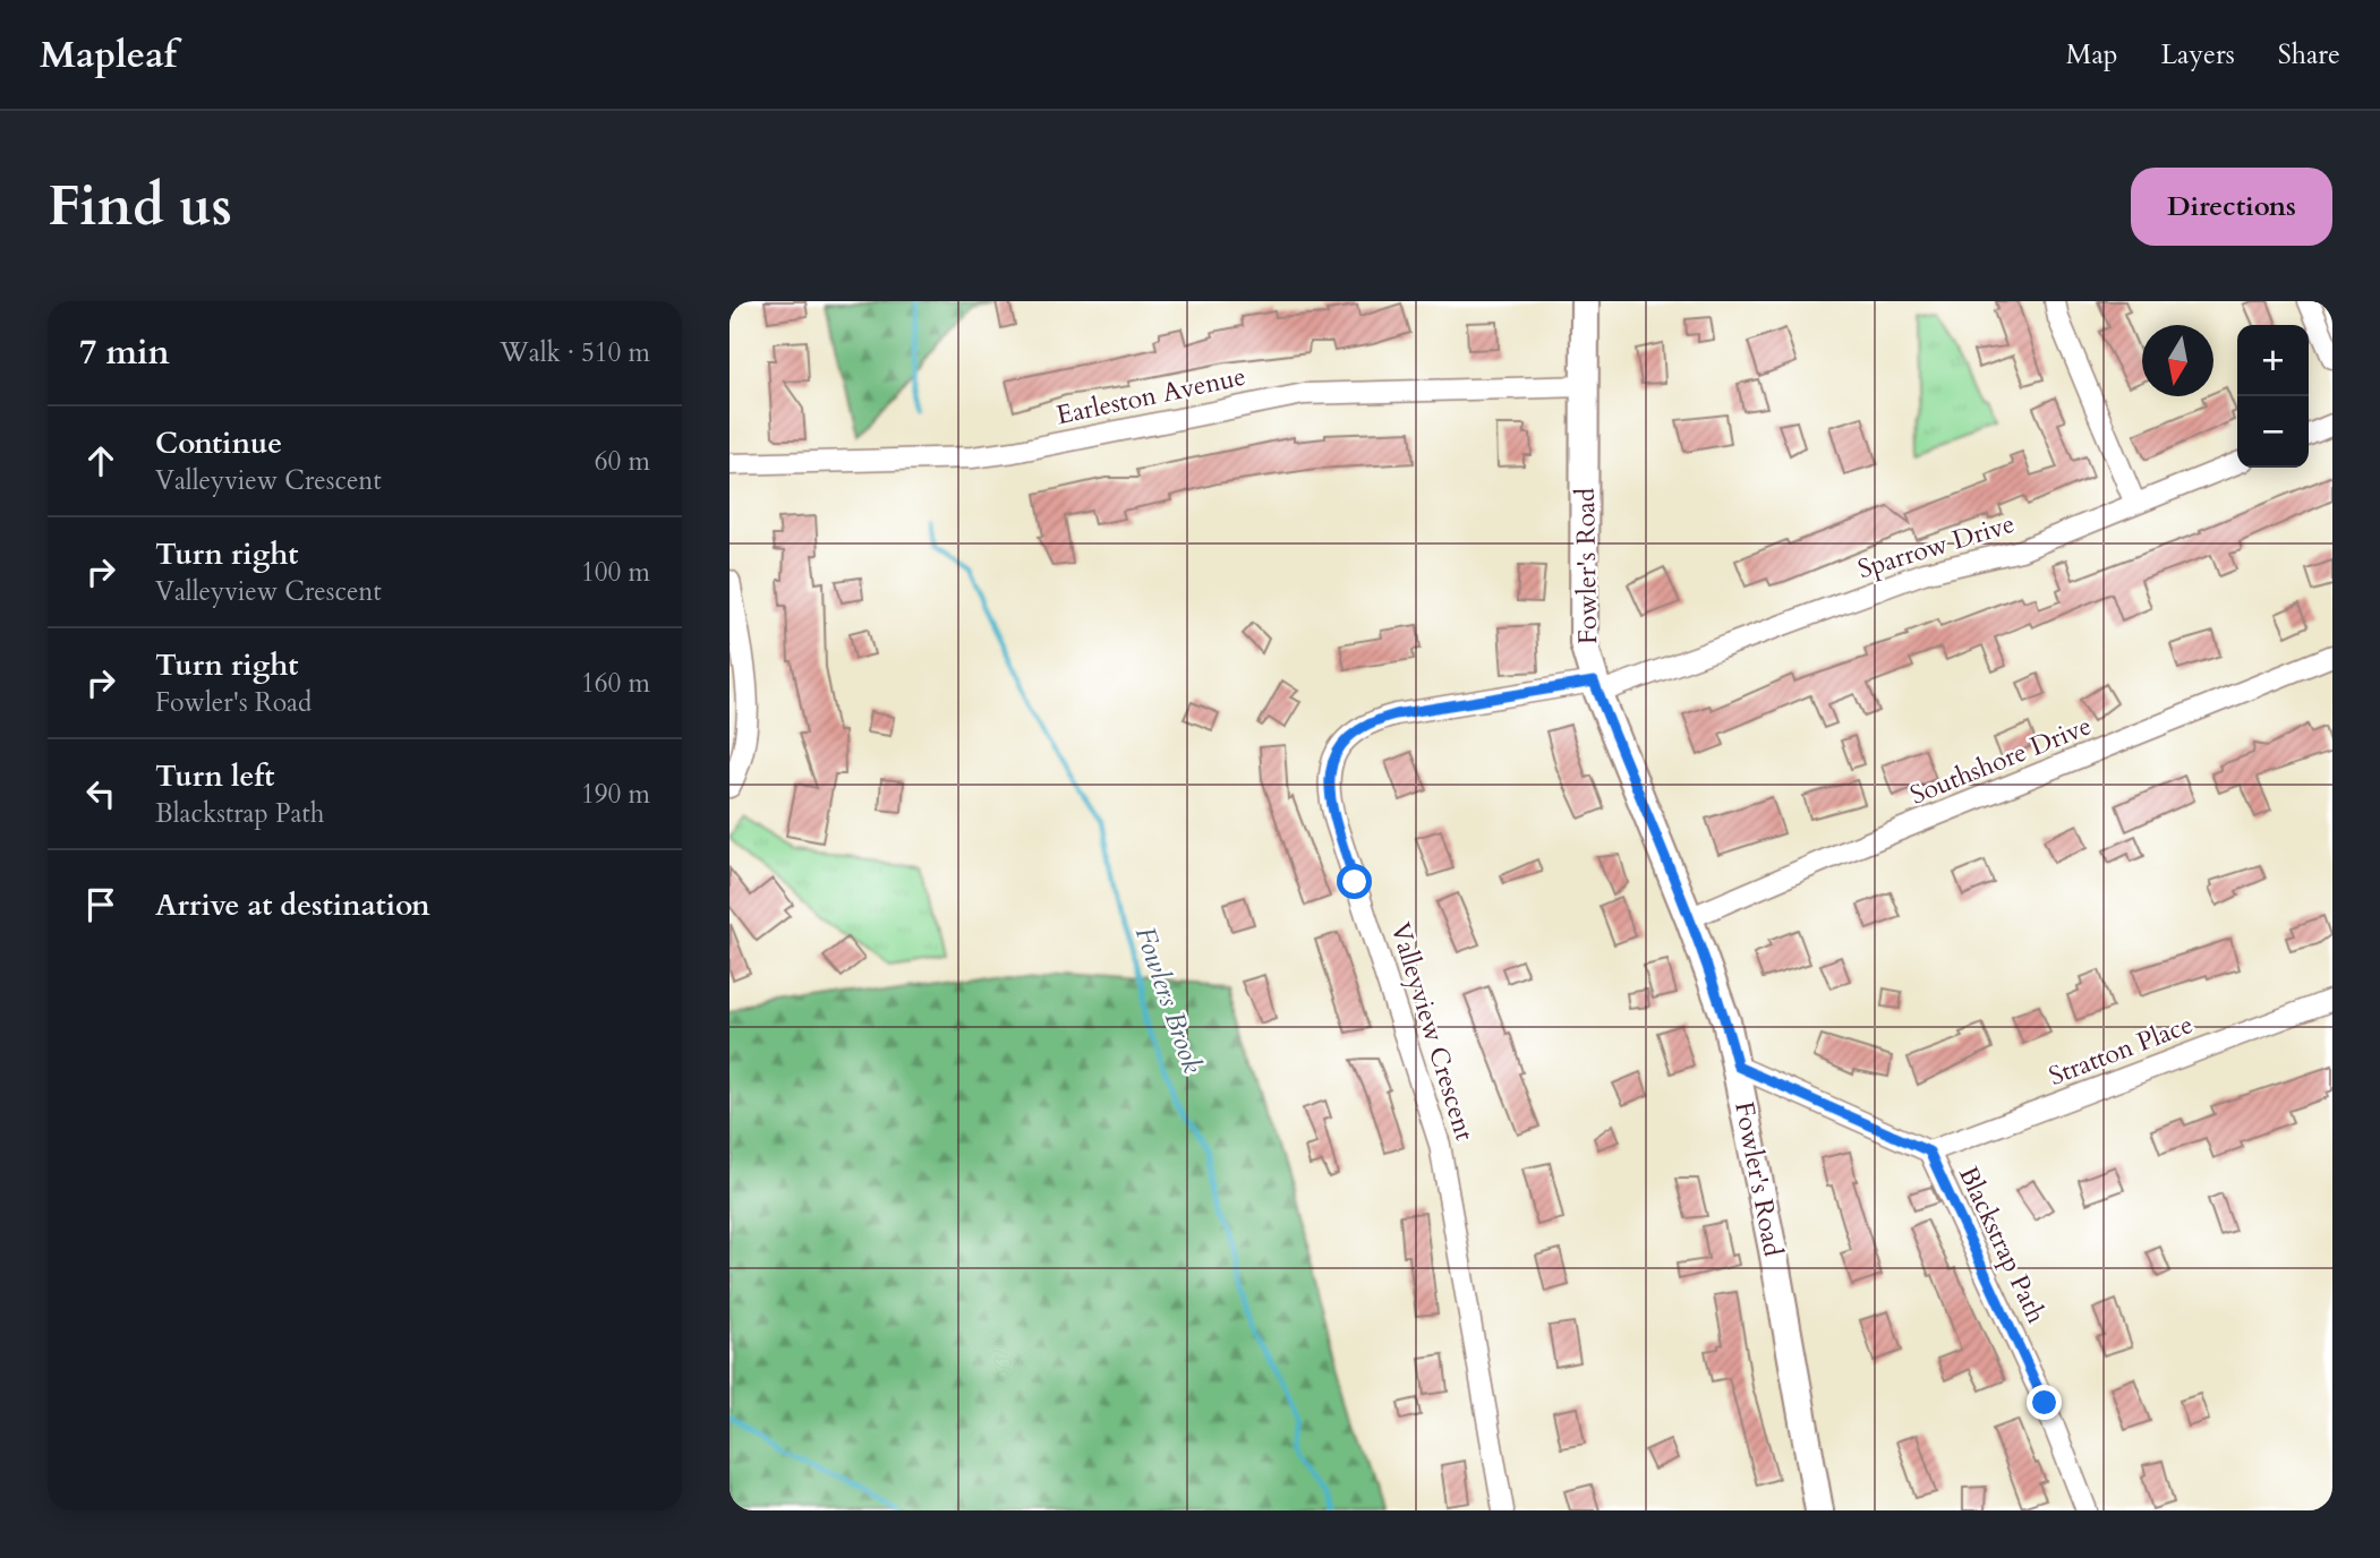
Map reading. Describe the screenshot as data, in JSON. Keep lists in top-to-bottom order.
{
  "streets": {
    "street": [
      "Earleston Avenue",
      "Sparrow Drive",
      "Fowler's Road",
      "Southshore Drive",
      "Valleyview Crescent",
      "Stratton Place",
      "Blackstrap Path"
    ]
  },
  "crossings": [
    ["Earleston Avenue", "Fowler's Road"],
    ["Sparrow Drive", "Fowler's Road"],
    ["Sparrow Drive", "Valleyview Crescent"],
    ["Fowler's Road", "Southshore Drive"],
    ["Fowler's Road", "Valleyview Crescent"],
    ["Fowler's Road", "Blackstrap Path"],
    ["Stratton Place", "Blackstrap Path"]
  ],
  "water": ["Fowlers Brook"],
  "north": "bottom",
  "page": {
    "header": "Mapleaf",
    "nav": ["Map", "Layers", "Share"],
    "buttons": "Directions",
    "title": "Find us",
    "heading": ["7 min", "Walk · 510 m"],
    "map_buttons": ["+", "−"],
    "list": [
      ["Continue", "Valleyview Crescent", "60 m"],
      ["Turn right", "Valleyview Crescent", "100 m"],
      ["Turn right", "Fowler's Road", "160 m"],
      ["Turn left", "Blackstrap Path", "190 m"],
      "Arrive at destination"
    ]
  }
}
